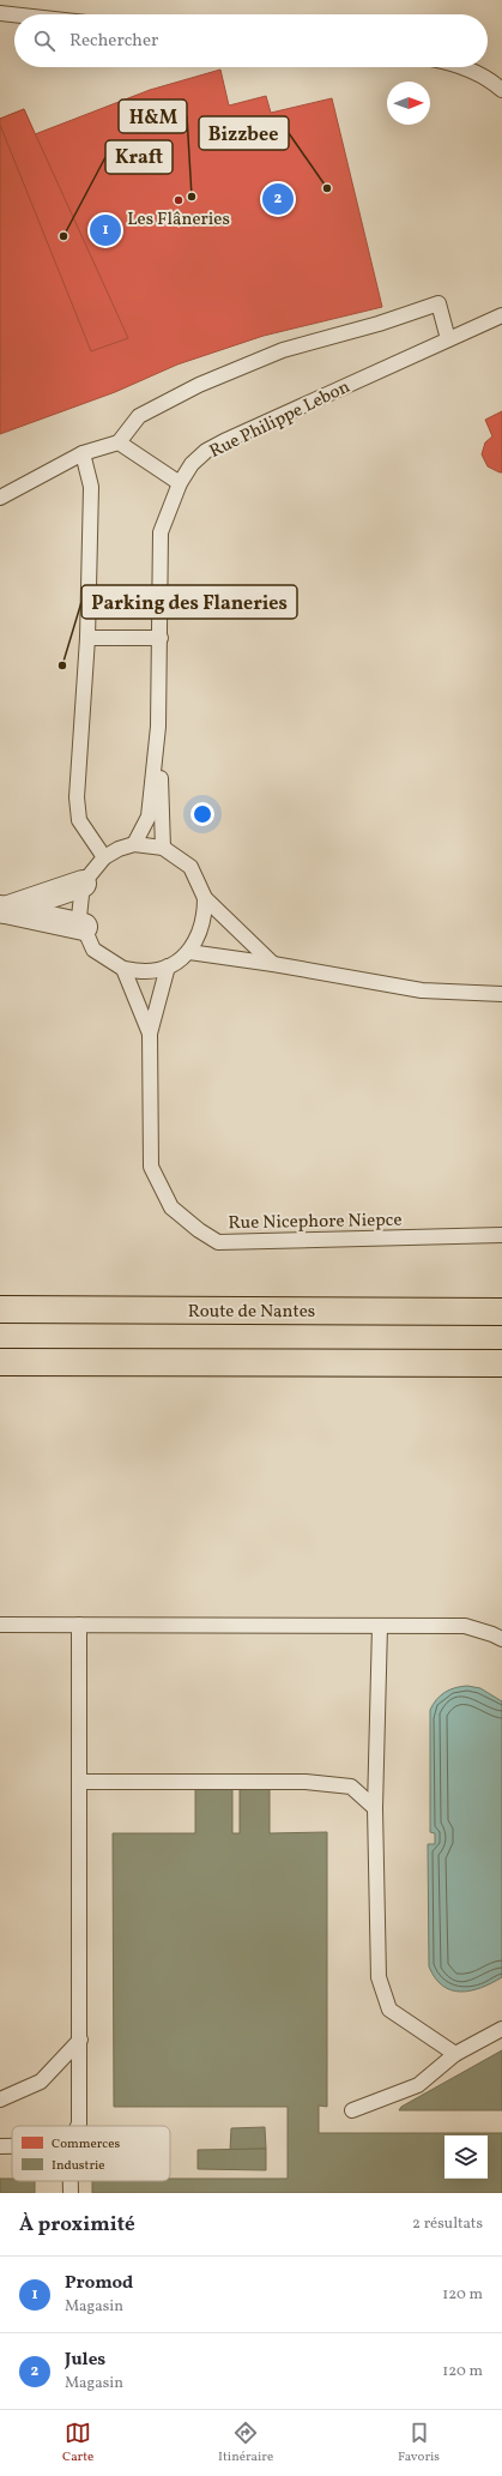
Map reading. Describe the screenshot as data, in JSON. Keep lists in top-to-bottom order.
{
  "streets": {
    "highway": ["Route de Nantes"],
    "lane": ["Rue Philippe Lebon", "Rue Nicephore Niepce"]
  },
  "crossings": [
    ["Rue Philippe Lebon", "Rue Nicephore Niepce"]
  ],
  "places": [
    "Bizzbee",
    "H&M",
    "Les Flâneries",
    "Kraft",
    "Parking des Flaneries"
  ],
  "legend": ["Commerces", "Industrie"],
  "north": "right",
  "page": {
    "search": "Rechercher",
    "pins": ["2", "1"],
    "heading": ["À proximité", "2 résultats"],
    "list": [
      {
        "mark": "1",
        "name": "Promod",
        "note": "Magasin",
        "value": "120 m"
      },
      {
        "mark": "2",
        "name": "Jules",
        "note": "Magasin",
        "value": "120 m"
      }
    ],
    "nav": ["Carte", "Itinéraire", "Favoris"]
  }
}
